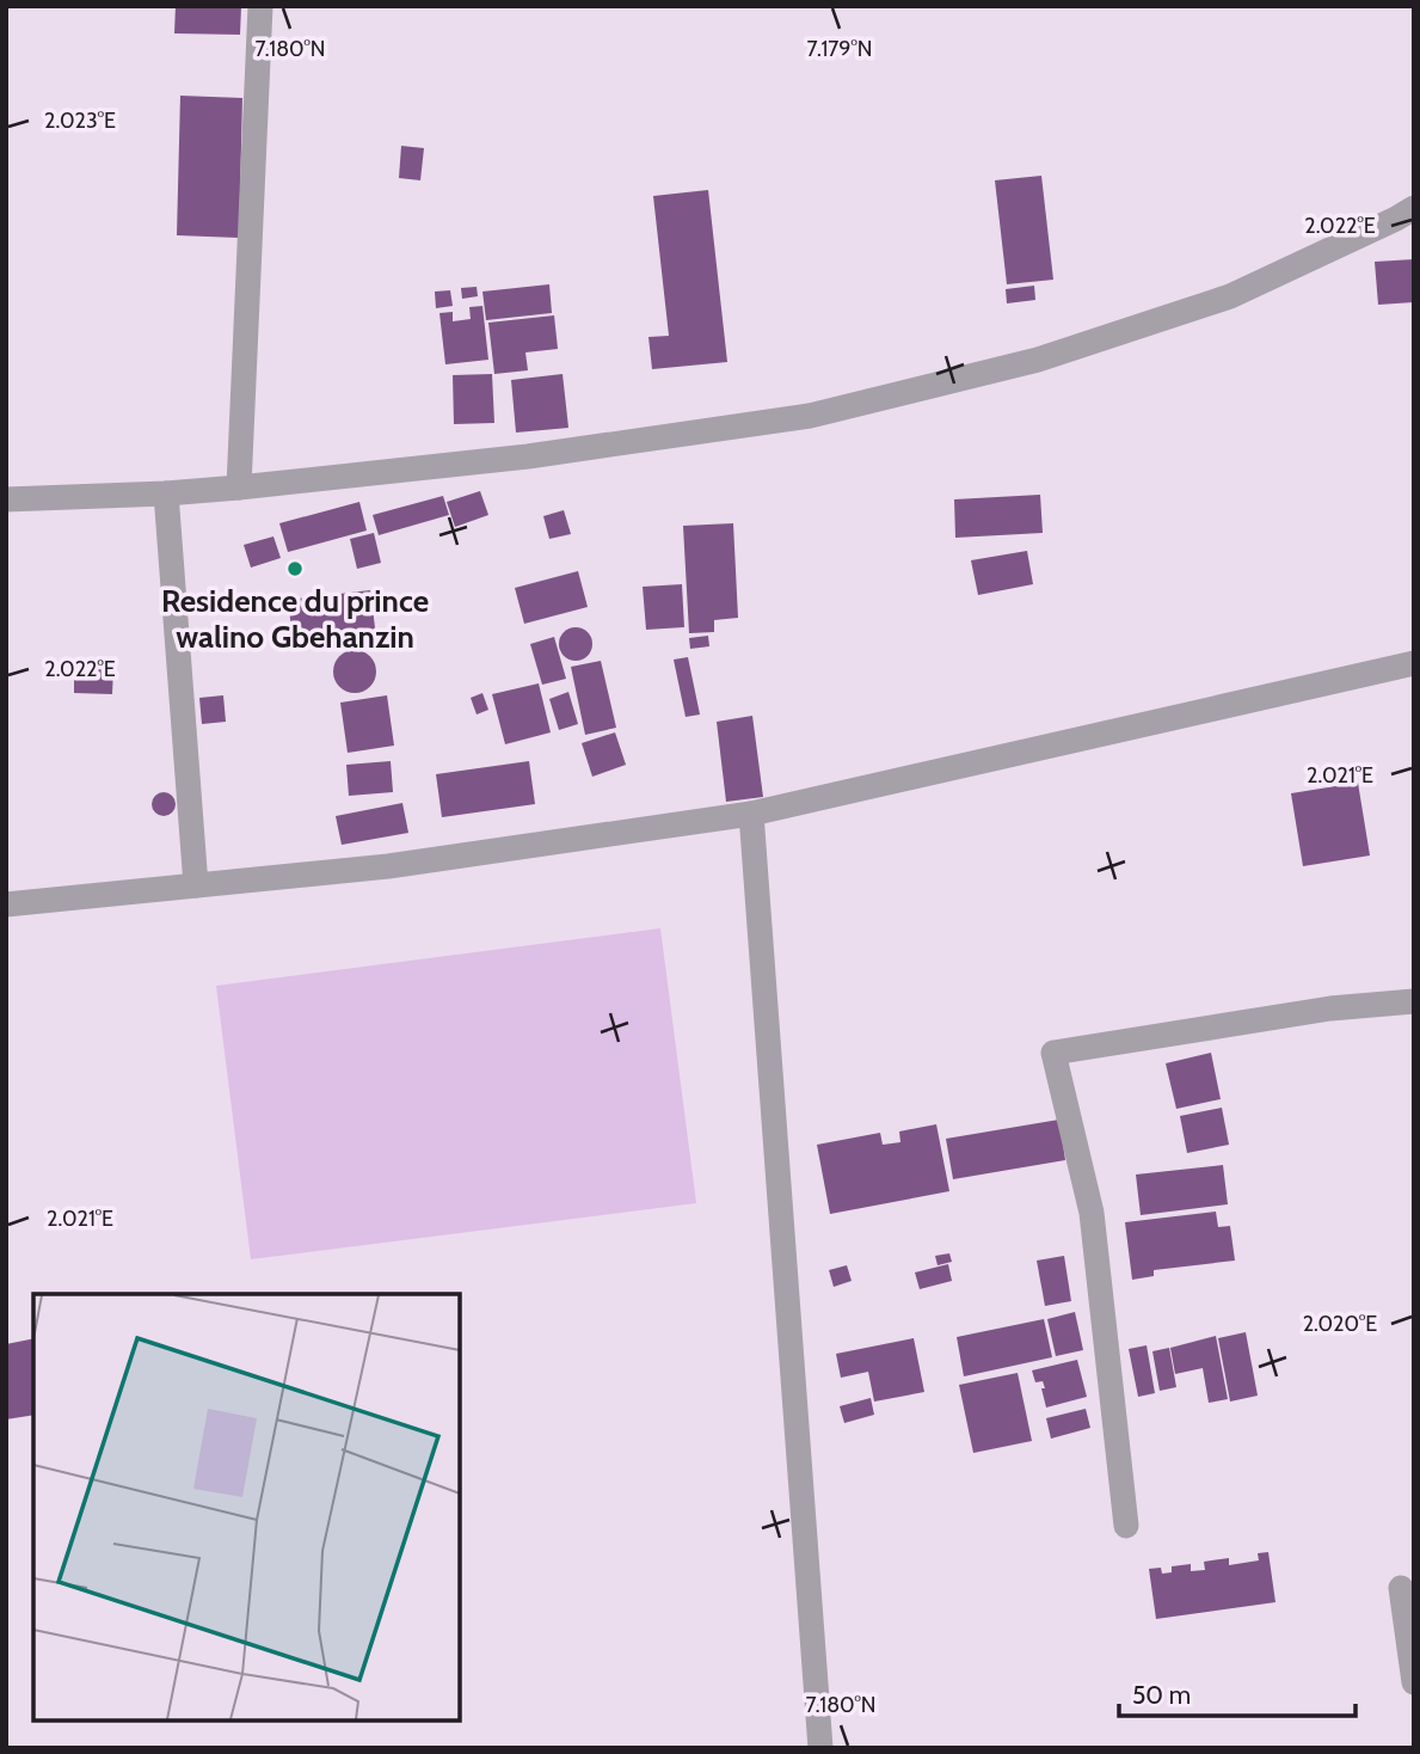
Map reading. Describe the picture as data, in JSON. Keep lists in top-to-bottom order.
{
  "places": ["Residence du prince walino Gbehanzin"],
  "scale_bar": "50 m",
  "coordinates": [
    "7.180°N",
    "7.179°N",
    "2.023°E",
    "2.022°E",
    "2.021°E",
    "2.020°E"
  ]
}
